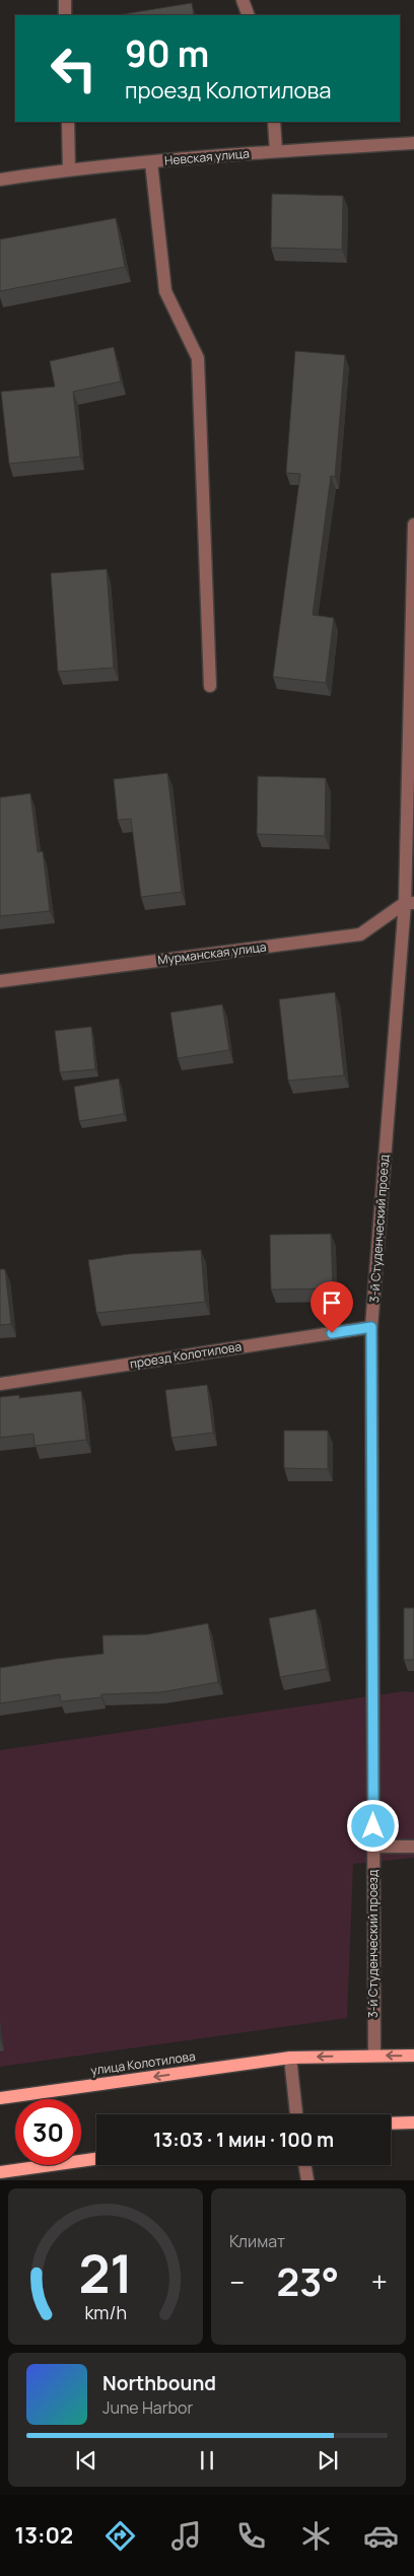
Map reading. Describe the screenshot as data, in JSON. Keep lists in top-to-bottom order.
{
  "streets": {
    "main road": ["улица Колотилова"],
    "street": [
      "Невская улица",
      "Мурманская улица",
      "3-й Студенческий проезд",
      "проезд Колотилова"
    ]
  },
  "crossings": [
    ["Мурманская улица", "3-й Студенческий проезд"],
    ["3-й Студенческий проезд", "проезд Колотилова"],
    ["3-й Студенческий проезд", "улица Колотилова"]
  ],
  "one_way": ["улица Колотилова"],
  "page": {
    "turn": ["90 m", "проезд Колотилова"],
    "limit": "30",
    "trip": "13:03 · 1 мин · 100 m",
    "tile": "Климат",
    "heat": ["−", "23°", "+"],
    "song": ["Northbound", "June Harbor"],
    "tabs": "13:02",
    "gauge": ["21", "km/h"]
  }
}
